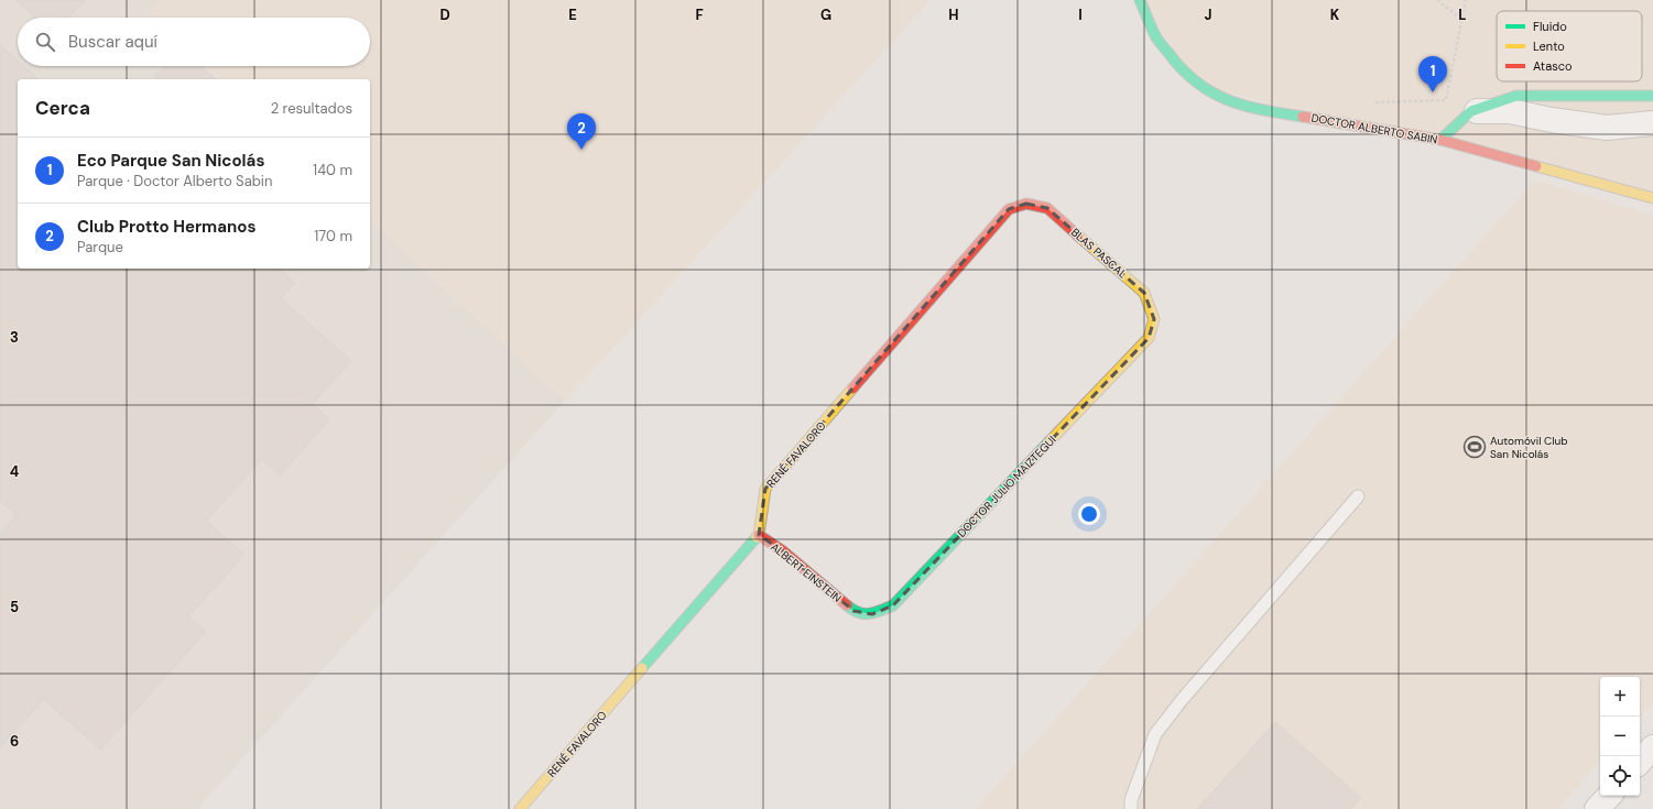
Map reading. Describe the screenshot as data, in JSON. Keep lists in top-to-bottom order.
{
  "streets": {
    "street": [
      "DOCTOR ALBERTO SABIN",
      "BLAS PASCAL",
      "RENÉ FAVALORO",
      "DOCTOR JULIO MAIZTEGUI",
      "ALBERT EINSTEIN"
    ]
  },
  "crossings": [
    ["BLAS PASCAL", "RENÉ FAVALORO"],
    ["BLAS PASCAL", "DOCTOR JULIO MAIZTEGUI"],
    ["RENÉ FAVALORO", "ALBERT EINSTEIN"],
    ["DOCTOR JULIO MAIZTEGUI", "ALBERT EINSTEIN"]
  ],
  "places": {
    "sports": ["Automóvil Club San Nicolás"]
  },
  "legend": ["Fluido", "Lento", "Atasco"],
  "page": {
    "search": "Buscar aquí",
    "pins": ["1", "2"],
    "heading": ["Cerca", "2 resultados"],
    "list": [
      {
        "mark": "1",
        "name": "Eco Parque San Nicolás",
        "note": "Parque · Doctor Alberto Sabin",
        "value": "140 m"
      },
      {
        "mark": "2",
        "name": "Club Protto Hermanos",
        "note": "Parque",
        "value": "170 m"
      }
    ],
    "map_buttons": ["+", "−"]
  },
  "grid": {
    "columns": [
      "D",
      "E",
      "F",
      "G",
      "H",
      "I",
      "J",
      "K",
      "L"
    ],
    "rows": [
      "3",
      "4",
      "5",
      "6"
    ]
  }
}
